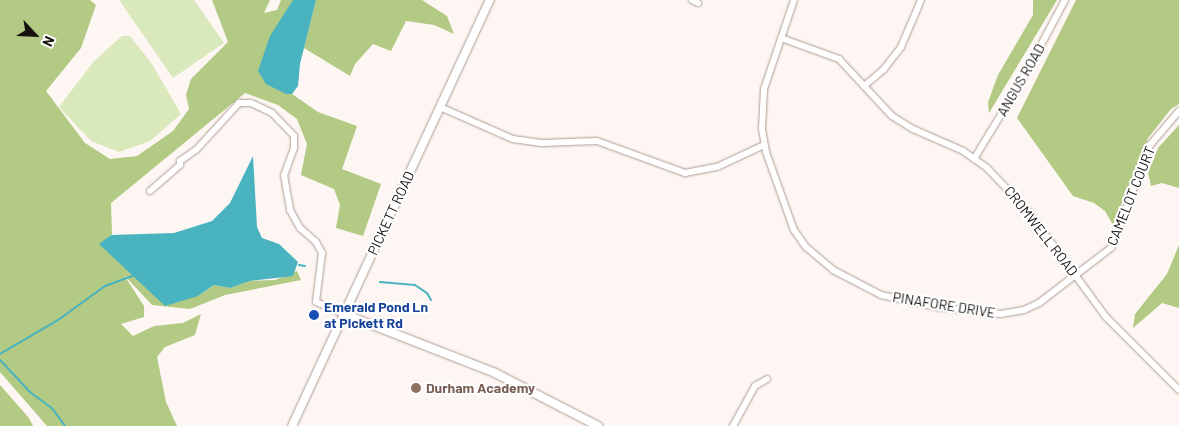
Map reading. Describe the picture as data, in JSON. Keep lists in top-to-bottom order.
{
  "streets": {
    "street": [
      "ANGUS ROAD",
      "CAMELOT COURT",
      "PICKETT ROAD",
      "CROMWELL ROAD",
      "PINAFORE DRIVE"
    ]
  },
  "crossings": [
    ["ANGUS ROAD", "CROMWELL ROAD"],
    ["CAMELOT COURT", "CROMWELL ROAD"],
    ["CAMELOT COURT", "PINAFORE DRIVE"],
    ["CROMWELL ROAD", "PINAFORE DRIVE"]
  ],
  "places": ["Emerald Pond Ln at Pickett Rd", "Durham Academy"],
  "north": "bottom right"
}
